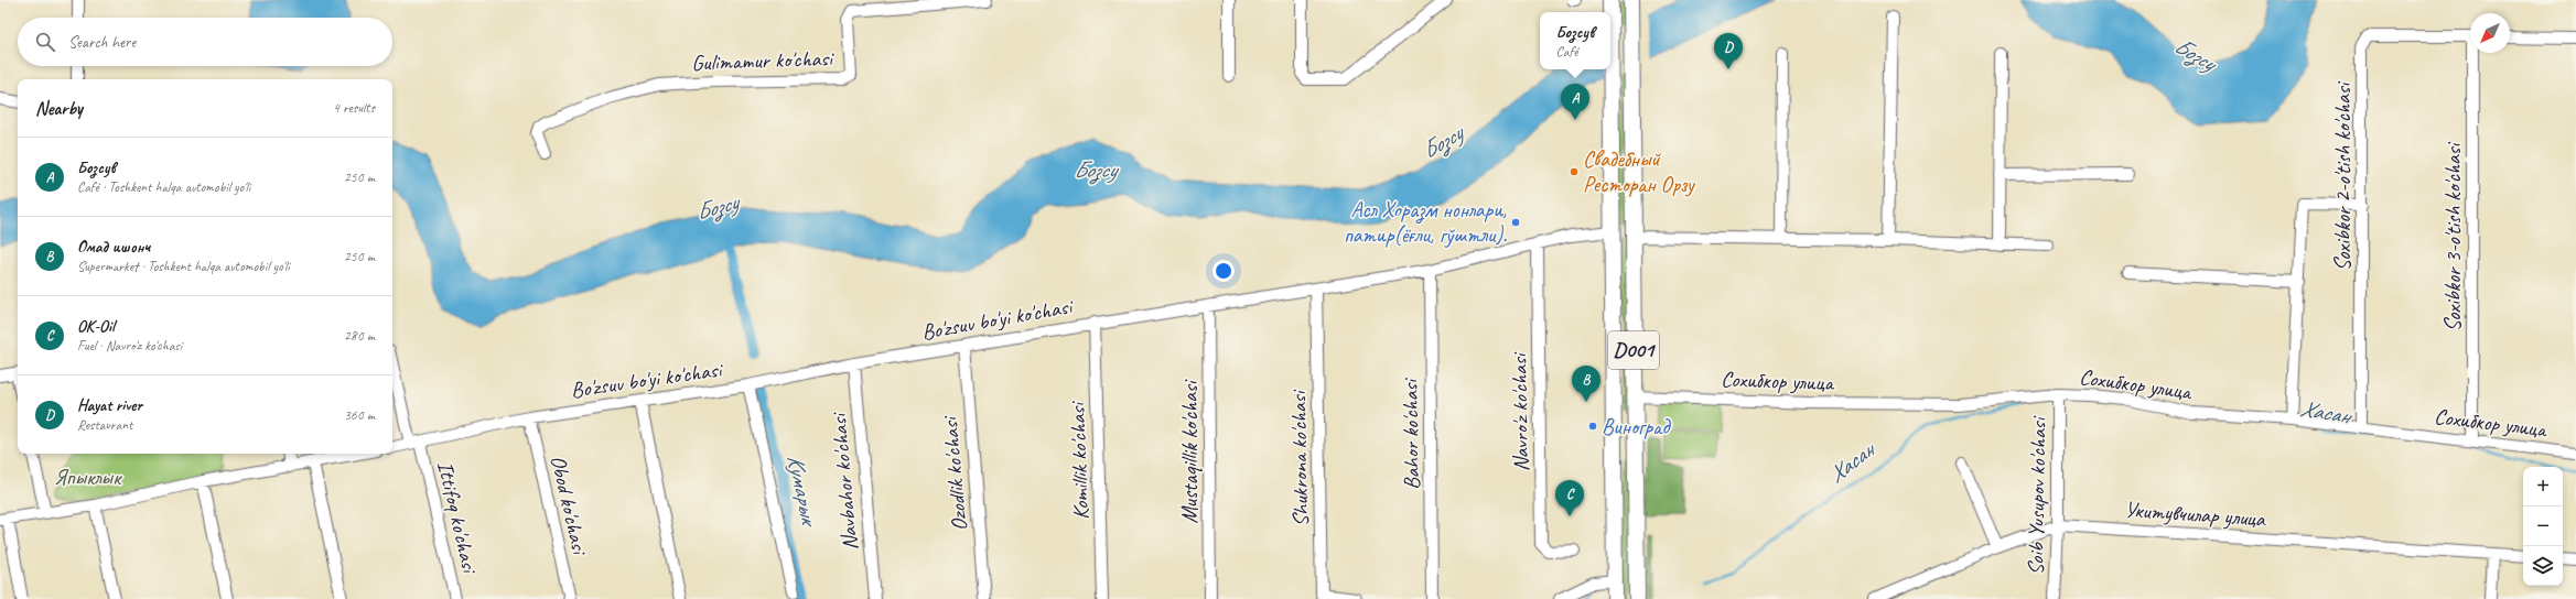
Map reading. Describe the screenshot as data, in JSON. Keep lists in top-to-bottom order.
{
  "streets": {
    "highway": ["D001"],
    "street": [
      "Gulimamur ko'chasi",
      "Soxibkor 2-o'tish ko'chasi",
      "Soxibkor 3-o'tish ko'chasi",
      "Bo'zsuv bo'yi ko'chasi",
      "Сохибкор улица",
      "Navro'z ko'chasi",
      "Bahor ko'chasi",
      "Mustaqillik ko'chasi",
      "Shukrona ko'chasi",
      "Komillik ko'chasi",
      "Ozodlik ko'chasi",
      "Navbahor ko'chasi",
      "Soib Yusupov ko'chasi",
      "Obod ko'chasi",
      "Укитувчилар улица",
      "Ittifoq ko'chasi"
    ]
  },
  "crossings": [
    ["Soxibkor 2-o'tish ko'chasi", "Сохибкор улица"],
    ["Soxibkor 3-o'tish ko'chasi", "Сохибкор улица"],
    ["Bo'zsuv bo'yi ko'chasi", "D001"],
    ["Bo'zsuv bo'yi ko'chasi", "Navro'z ko'chasi"],
    ["Bo'zsuv bo'yi ko'chasi", "Bahor ko'chasi"],
    ["Bo'zsuv bo'yi ko'chasi", "Mustaqillik ko'chasi"],
    ["Bo'zsuv bo'yi ko'chasi", "Shukrona ko'chasi"],
    ["Bo'zsuv bo'yi ko'chasi", "Komillik ko'chasi"],
    ["Bo'zsuv bo'yi ko'chasi", "Ozodlik ko'chasi"],
    ["Bo'zsuv bo'yi ko'chasi", "Navbahor ko'chasi"],
    ["Bo'zsuv bo'yi ko'chasi", "Obod ko'chasi"],
    ["Bo'zsuv bo'yi ko'chasi", "Ittifoq ko'chasi"],
    ["D001", "Сохибкор улица"],
    ["Сохибкор улица", "Soib Yusupov ko'chasi"],
    ["Soib Yusupov ko'chasi", "Укитувчилар улица"]
  ],
  "water": ["Бозсу", "Хасан", "Кумарык"],
  "parks": ["Япыклык"],
  "places": ["Свадебный Ресторан Орзу", "Асл Хоразм нонлари, патир(ёғли, гўштли).", "Виноград"],
  "north": "bottom left",
  "page": {
    "popup": ["Бозсув", "Café"],
    "search": "Search here",
    "pins": [
      "D",
      "A",
      "B",
      "C"
    ],
    "heading": ["Nearby", "4 results"],
    "list": [
      {
        "mark": "A",
        "name": "Бозсув",
        "note": "Café · Toshkent halqa avtomobil yo'li",
        "value": "250 m"
      },
      {
        "mark": "B",
        "name": "Омад ишонч",
        "note": "Supermarket · Toshkent halqa avtomobil yo'li",
        "value": "250 m"
      },
      {
        "mark": "C",
        "name": "OK-Oil",
        "note": "Fuel · Navro'z ko'chasi",
        "value": "280 m"
      },
      {
        "mark": "D",
        "name": "Hayat river",
        "note": "Restaurant",
        "value": "360 m"
      }
    ],
    "map_buttons": ["+", "−"]
  }
}
